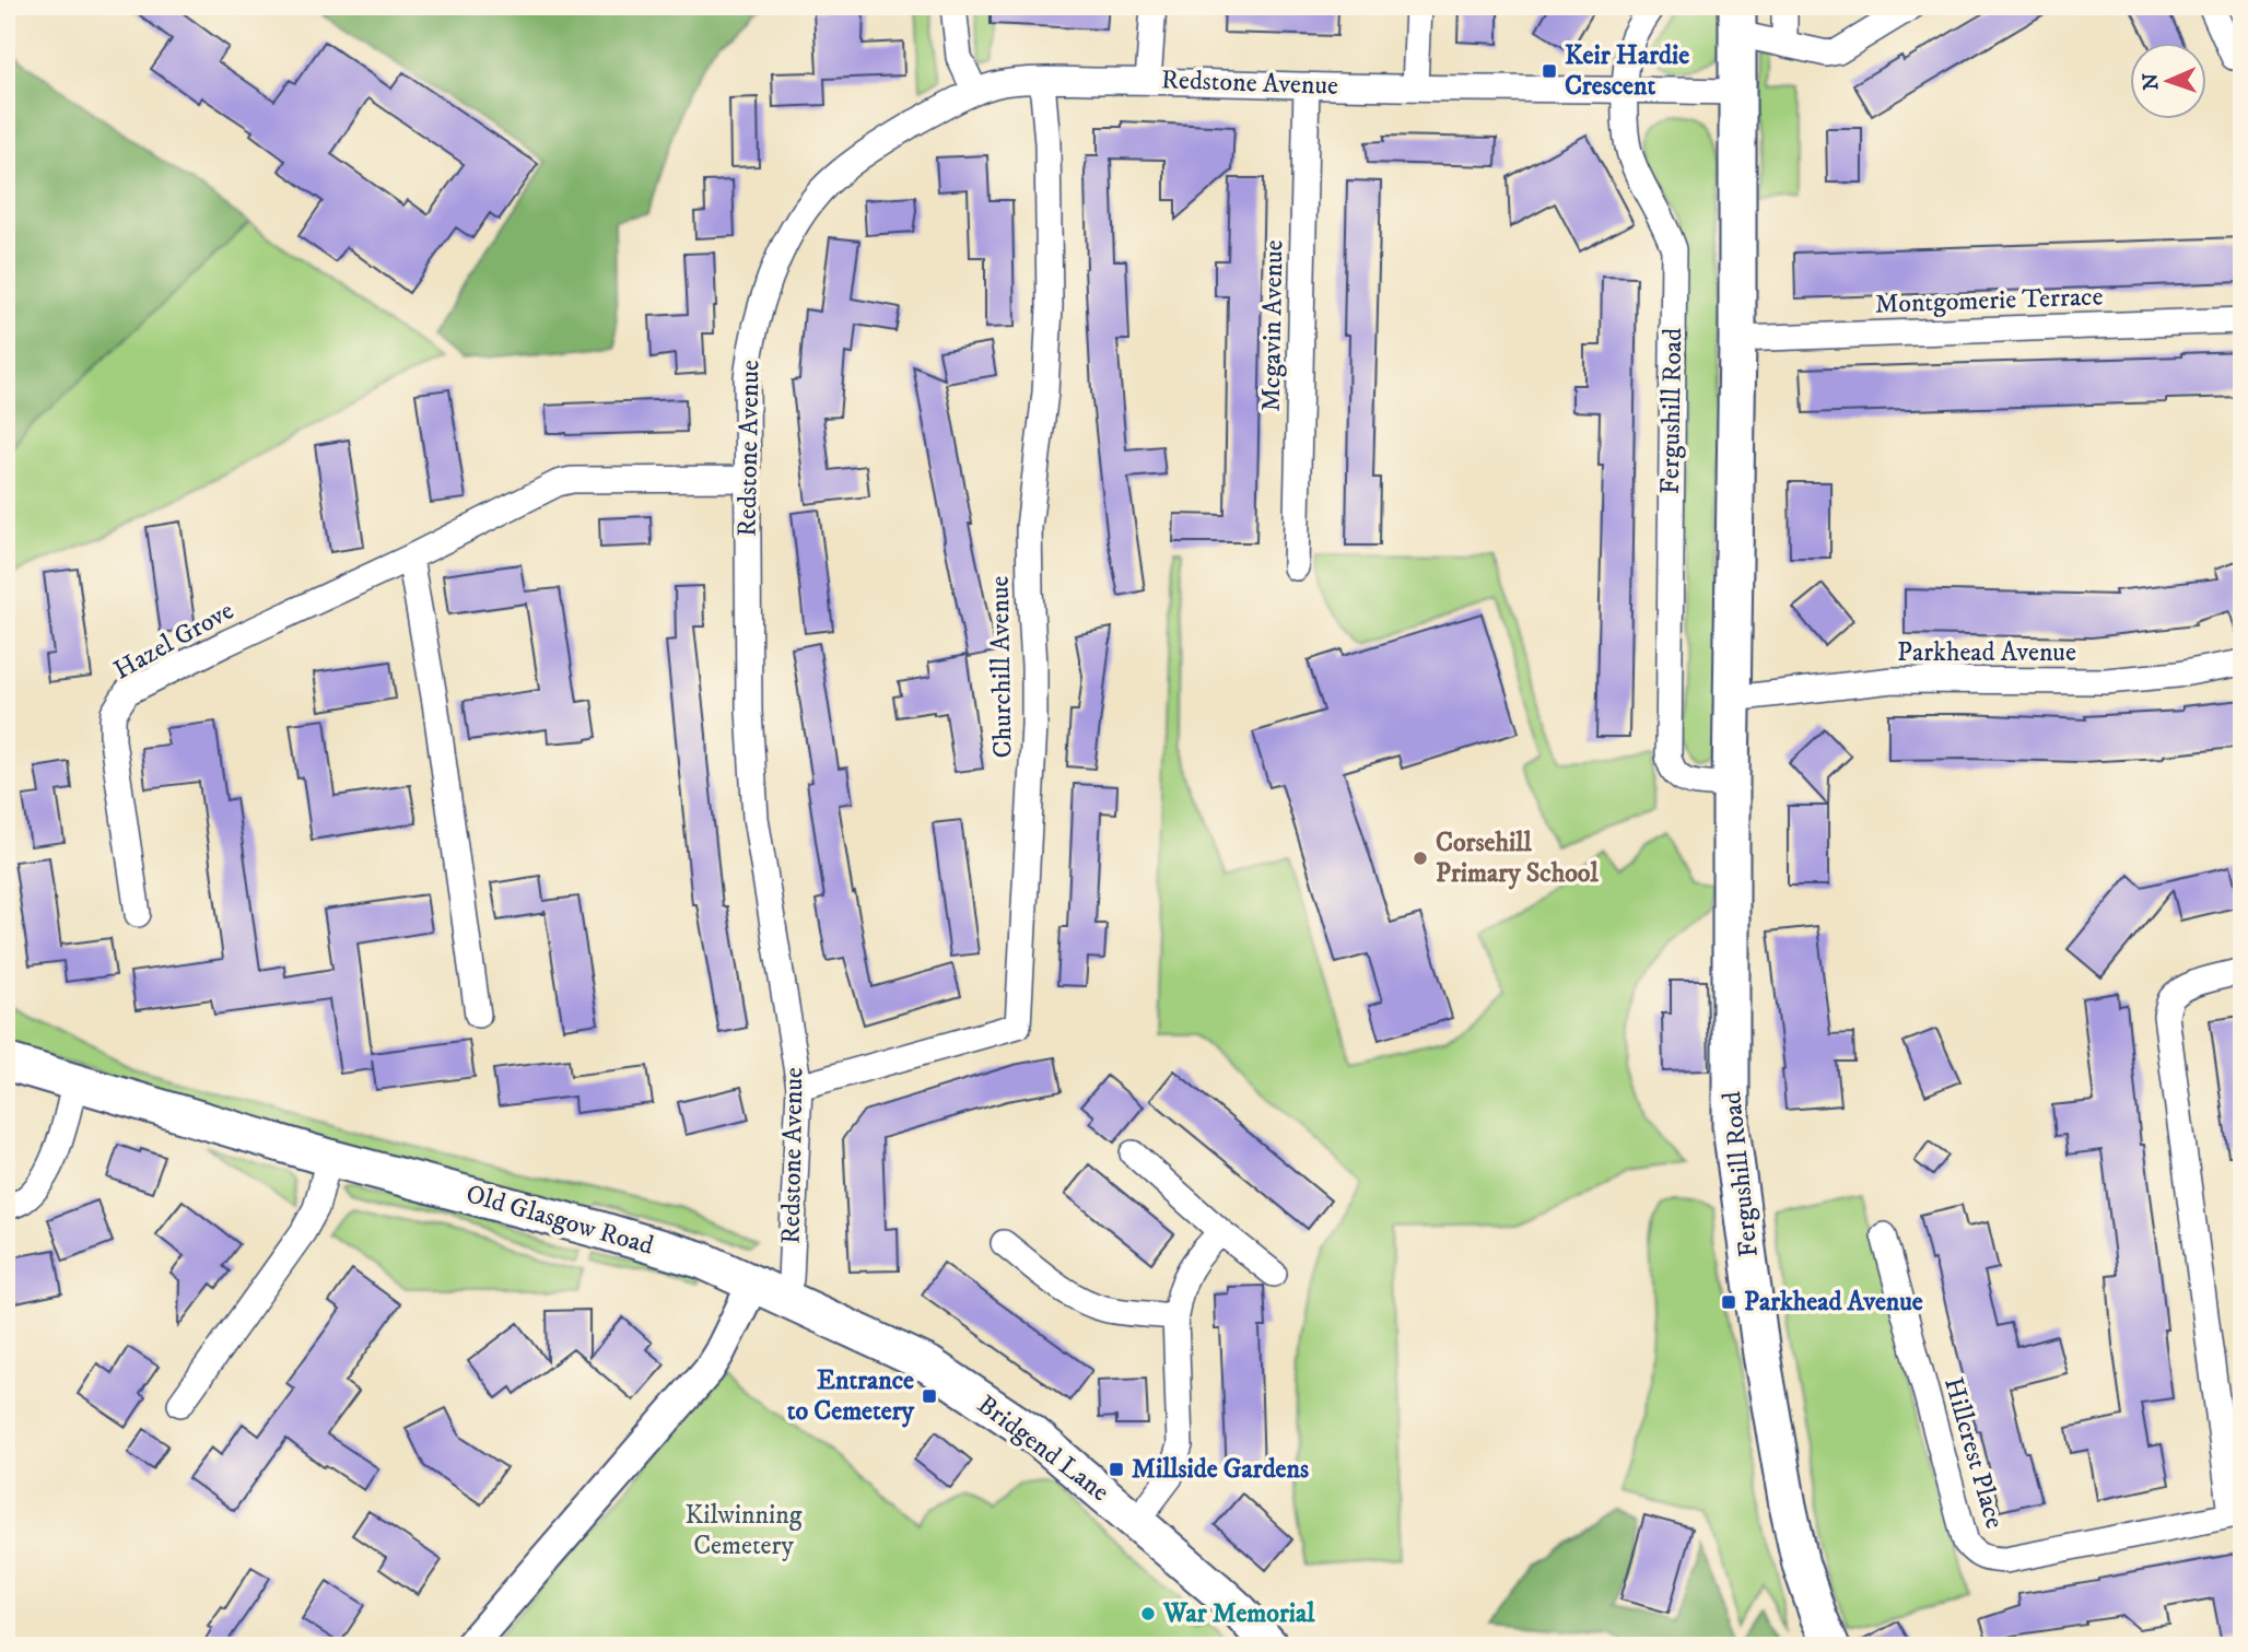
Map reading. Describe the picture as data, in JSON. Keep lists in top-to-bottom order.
{
  "streets": {
    "main road": ["Fergushill Road", "Old Glasgow Road", "Bridgend Lane"],
    "street": [
      "Redstone Avenue",
      "Montgomerie Terrace",
      "Mcgavin Avenue",
      "Hazel Grove",
      "Parkhead Avenue",
      "Churchill Avenue",
      "Hillcrest Place"
    ]
  },
  "crossings": [
    ["Redstone Avenue", "Mcgavin Avenue"],
    ["Redstone Avenue", "Fergushill Road"],
    ["Redstone Avenue", "Hazel Grove"],
    ["Redstone Avenue", "Churchill Avenue"],
    ["Redstone Avenue", "Old Glasgow Road"],
    ["Redstone Avenue", "Bridgend Lane"],
    ["Montgomerie Terrace", "Fergushill Road"],
    ["Fergushill Road", "Parkhead Avenue"],
    ["Old Glasgow Road", "Bridgend Lane"]
  ],
  "parks": ["Kilwinning Cemetery"],
  "places": {
    "transit": [
      "Keir Hardie Crescent",
      "Parkhead Avenue",
      "Entrance to Cemetery",
      "Millside Gardens"
    ],
    "other": ["Corsehill Primary School", "War Memorial"]
  },
  "north": "left"
}
